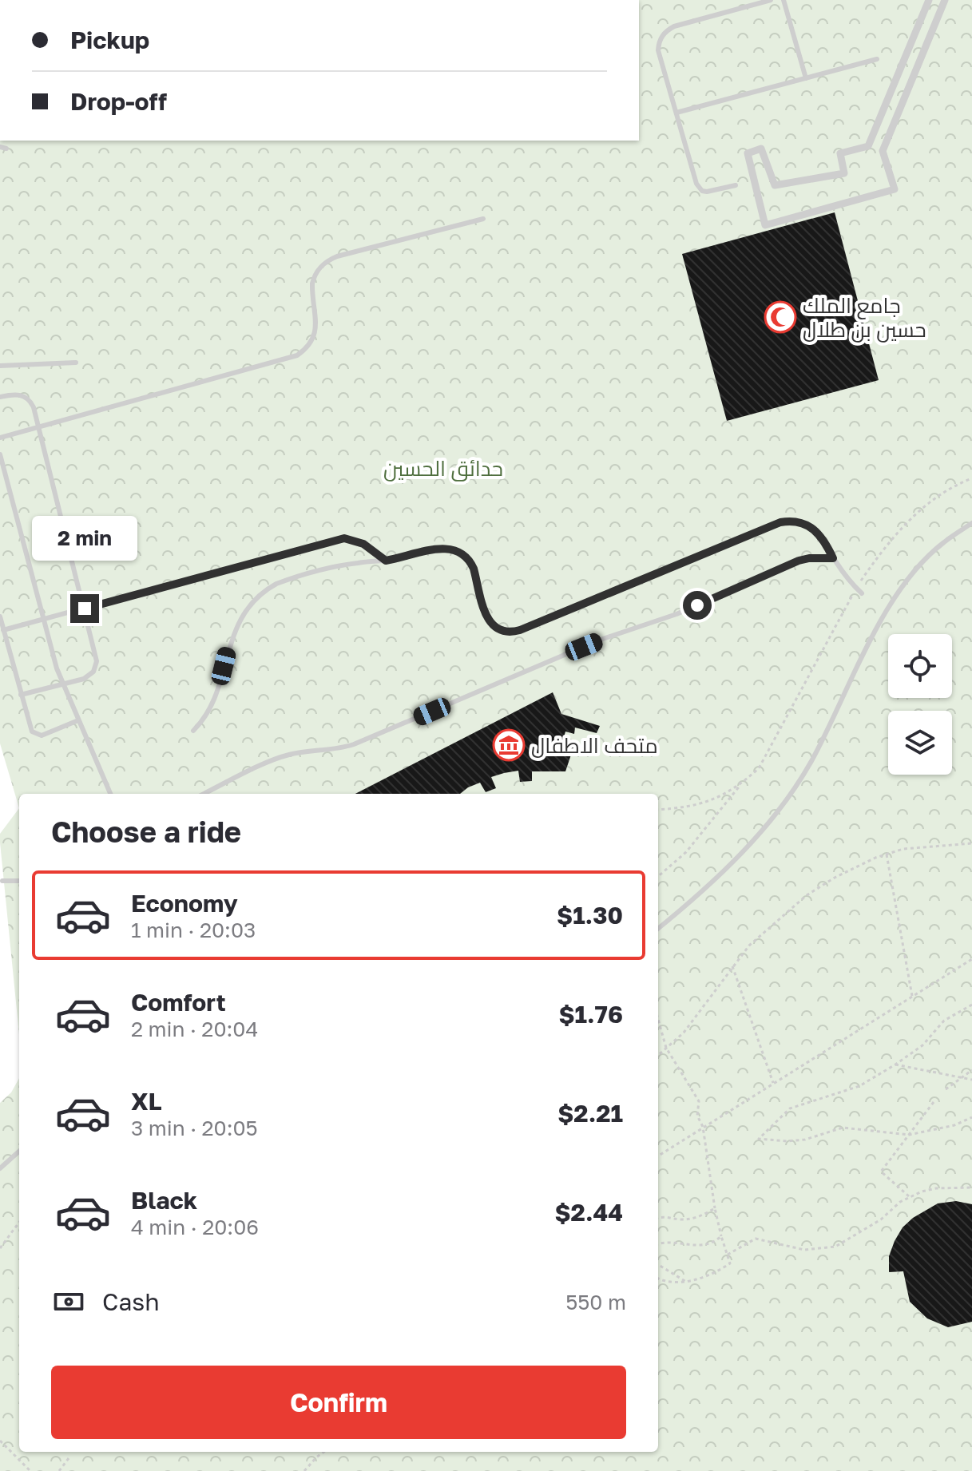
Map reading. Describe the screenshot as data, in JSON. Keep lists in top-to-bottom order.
{
  "parks": ["حدائق الحسين"],
  "places": {
    "mosque": ["جامع الملك حسين بن طلال"],
    "museum": ["متحف الاطفال"]
  },
  "page": {
    "banner": ["Pickup", "Drop-off"],
    "bubble": "2 min",
    "heading": "Choose a ride",
    "list": [
      {
        "name": "Economy",
        "note": "1 min · 20:03",
        "value": "$1.30"
      },
      {
        "name": "Comfort",
        "note": "2 min · 20:04",
        "value": "$1.76"
      },
      {
        "name": "XL",
        "note": "3 min · 20:05",
        "value": "$2.21"
      },
      {
        "name": "Black",
        "note": "4 min · 20:06",
        "value": "$2.44"
      }
    ],
    "pay": ["Cash", "550 m"],
    "buttons": "Confirm"
  }
}
